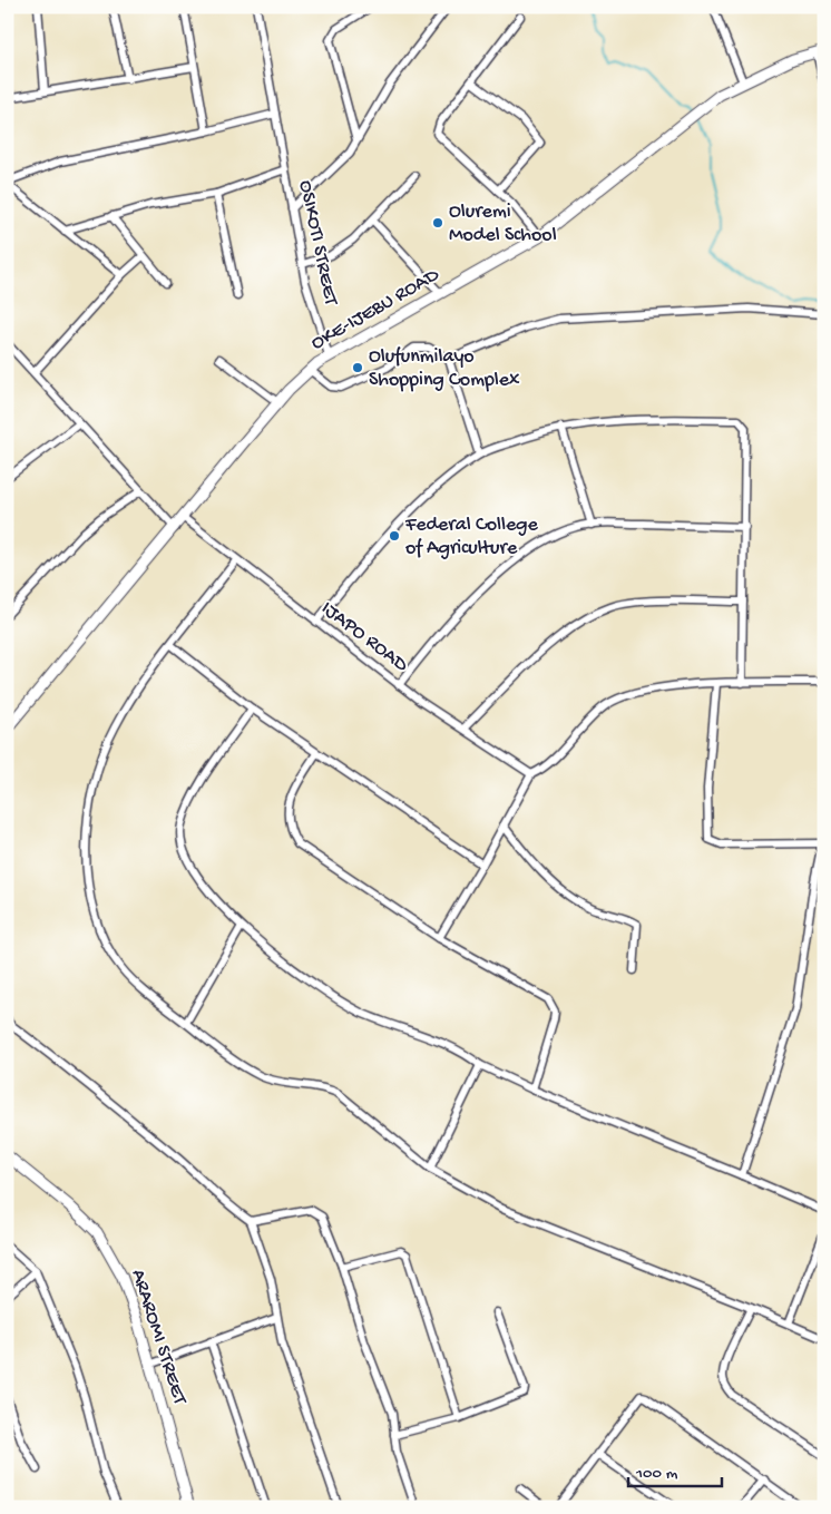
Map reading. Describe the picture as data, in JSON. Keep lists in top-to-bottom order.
{
  "streets": {
    "main road": ["OKE-IJEBU ROAD", "ARAROMI STREET"],
    "street": ["OSIKOTI STREET", "IJAPO ROAD"]
  },
  "crossings": [
    ["OSIKOTI STREET", "OKE-IJEBU ROAD"],
    ["OKE-IJEBU ROAD", "IJAPO ROAD"]
  ],
  "places": ["Oluremi Model School", "Olufunmilayo Shopping Complex", "Federal College of Agriculture"],
  "scale_bar": "100 m"
}
